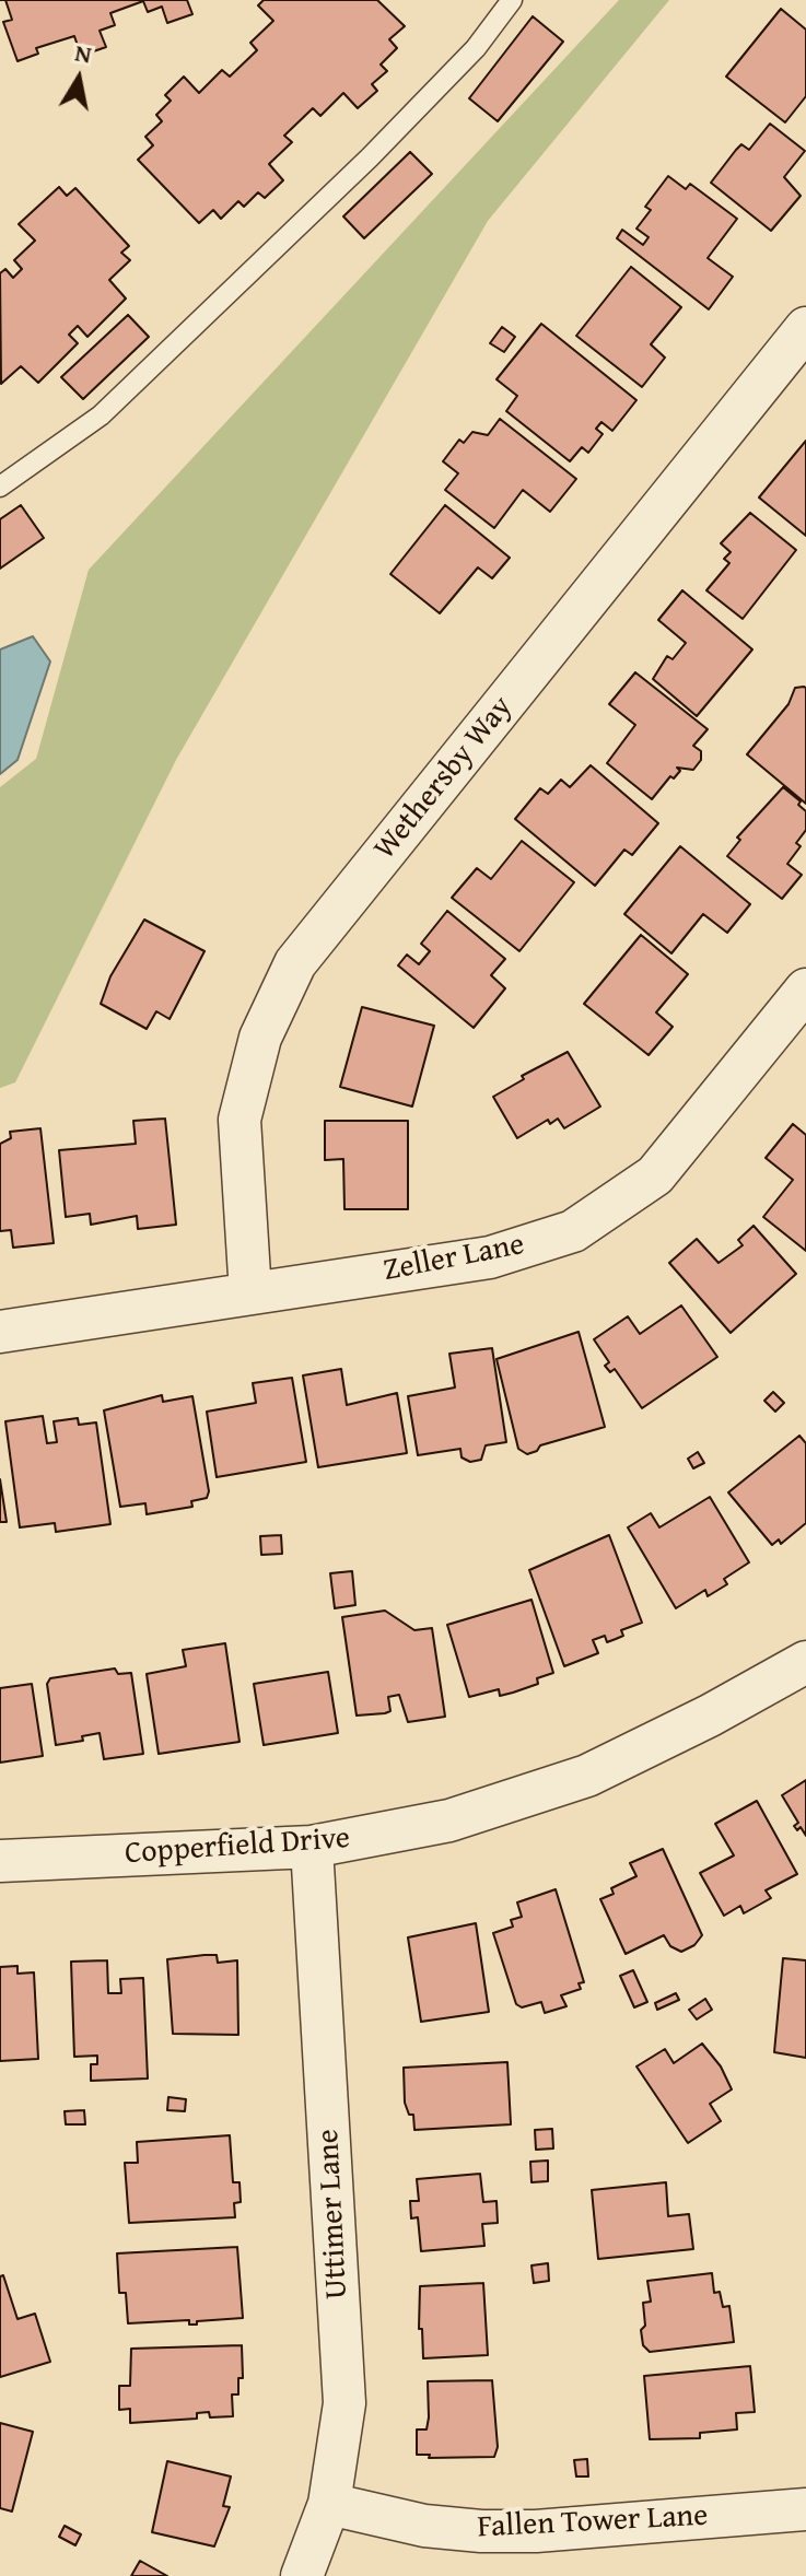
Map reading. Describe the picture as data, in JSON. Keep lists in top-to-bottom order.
{
  "streets": {
    "street": [
      "Wethersby Way",
      "Zeller Lane",
      "Copperfield Drive",
      "Uttimer Lane",
      "Fallen Tower Lane"
    ]
  },
  "crossings": [
    ["Wethersby Way", "Zeller Lane"],
    ["Copperfield Drive", "Uttimer Lane"],
    ["Uttimer Lane", "Fallen Tower Lane"]
  ],
  "north": "top"
}
